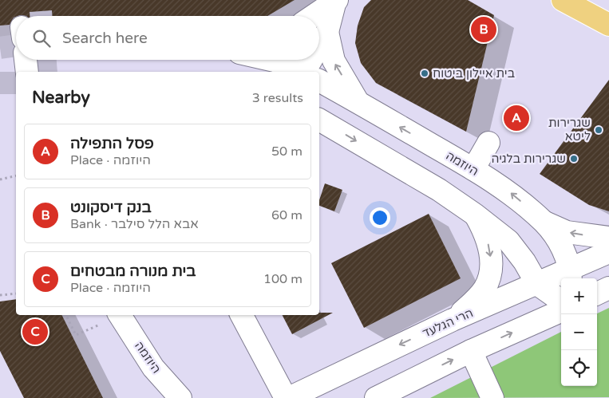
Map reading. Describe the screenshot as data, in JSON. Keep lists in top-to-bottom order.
{
  "streets": {
    "street": ["היוזמה", "הרי הגלעד"]
  },
  "crossings": [
    ["היוזמה", "הרי הגלעד"]
  ],
  "places": ["בית איילון ביטוח", "שגרירות ליטא", "שגרירות בלגיה"],
  "page": {
    "pins": ["B", "A", "C"],
    "search": "Search here",
    "heading": ["Nearby", "3 results"],
    "list": [
      {
        "mark": "A",
        "name": "פסל התפילה",
        "note": "Place · היוזמה",
        "value": "50 m"
      },
      {
        "mark": "B",
        "name": "בנק דיסקונט",
        "note": "Bank · אבא הלל סילבר",
        "value": "60 m"
      },
      {
        "mark": "C",
        "name": "בית מנורה מבטחים",
        "note": "Place · היוזמה",
        "value": "100 m"
      }
    ],
    "map_buttons": ["+", "−"]
  }
}
